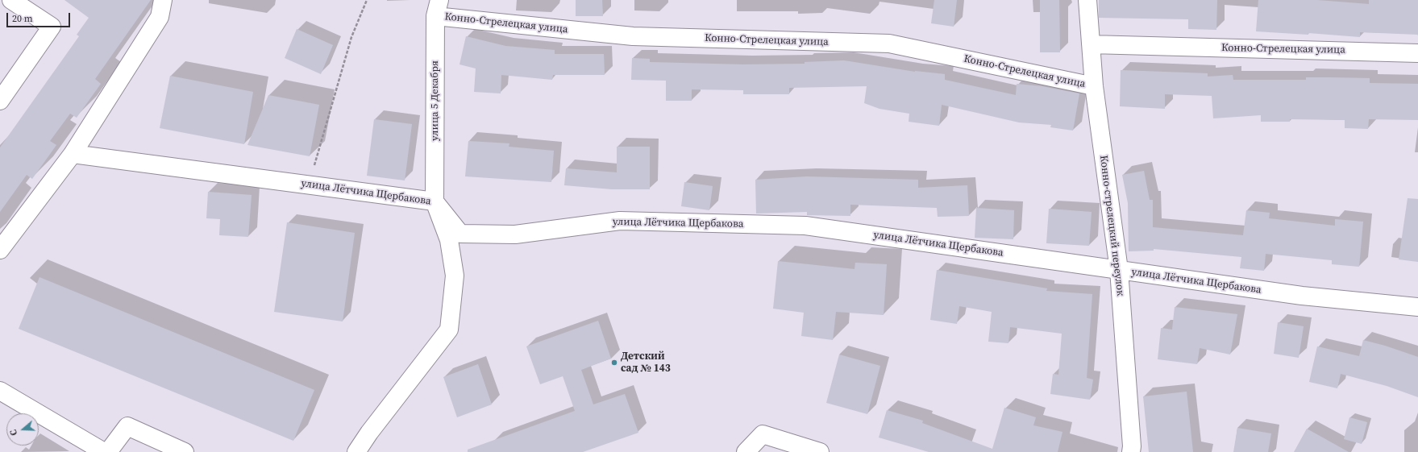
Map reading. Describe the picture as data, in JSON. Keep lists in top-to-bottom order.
{
  "streets": {
    "street": [
      "Конно-Стрелецкая улица",
      "улица 5 Декабря",
      "улица Лётчика Щербакова",
      "Конно-стрелецкий переулок"
    ]
  },
  "crossings": [
    ["Конно-Стрелецкая улица", "улица 5 Декабря"],
    ["Конно-Стрелецкая улица", "Конно-стрелецкий переулок"],
    ["улица 5 Декабря", "улица Лётчика Щербакова"],
    ["улица Лётчика Щербакова", "Конно-стрелецкий переулок"]
  ],
  "places": ["Детский сад № 143"],
  "scale_bar": "20 m",
  "north": "left"
}
